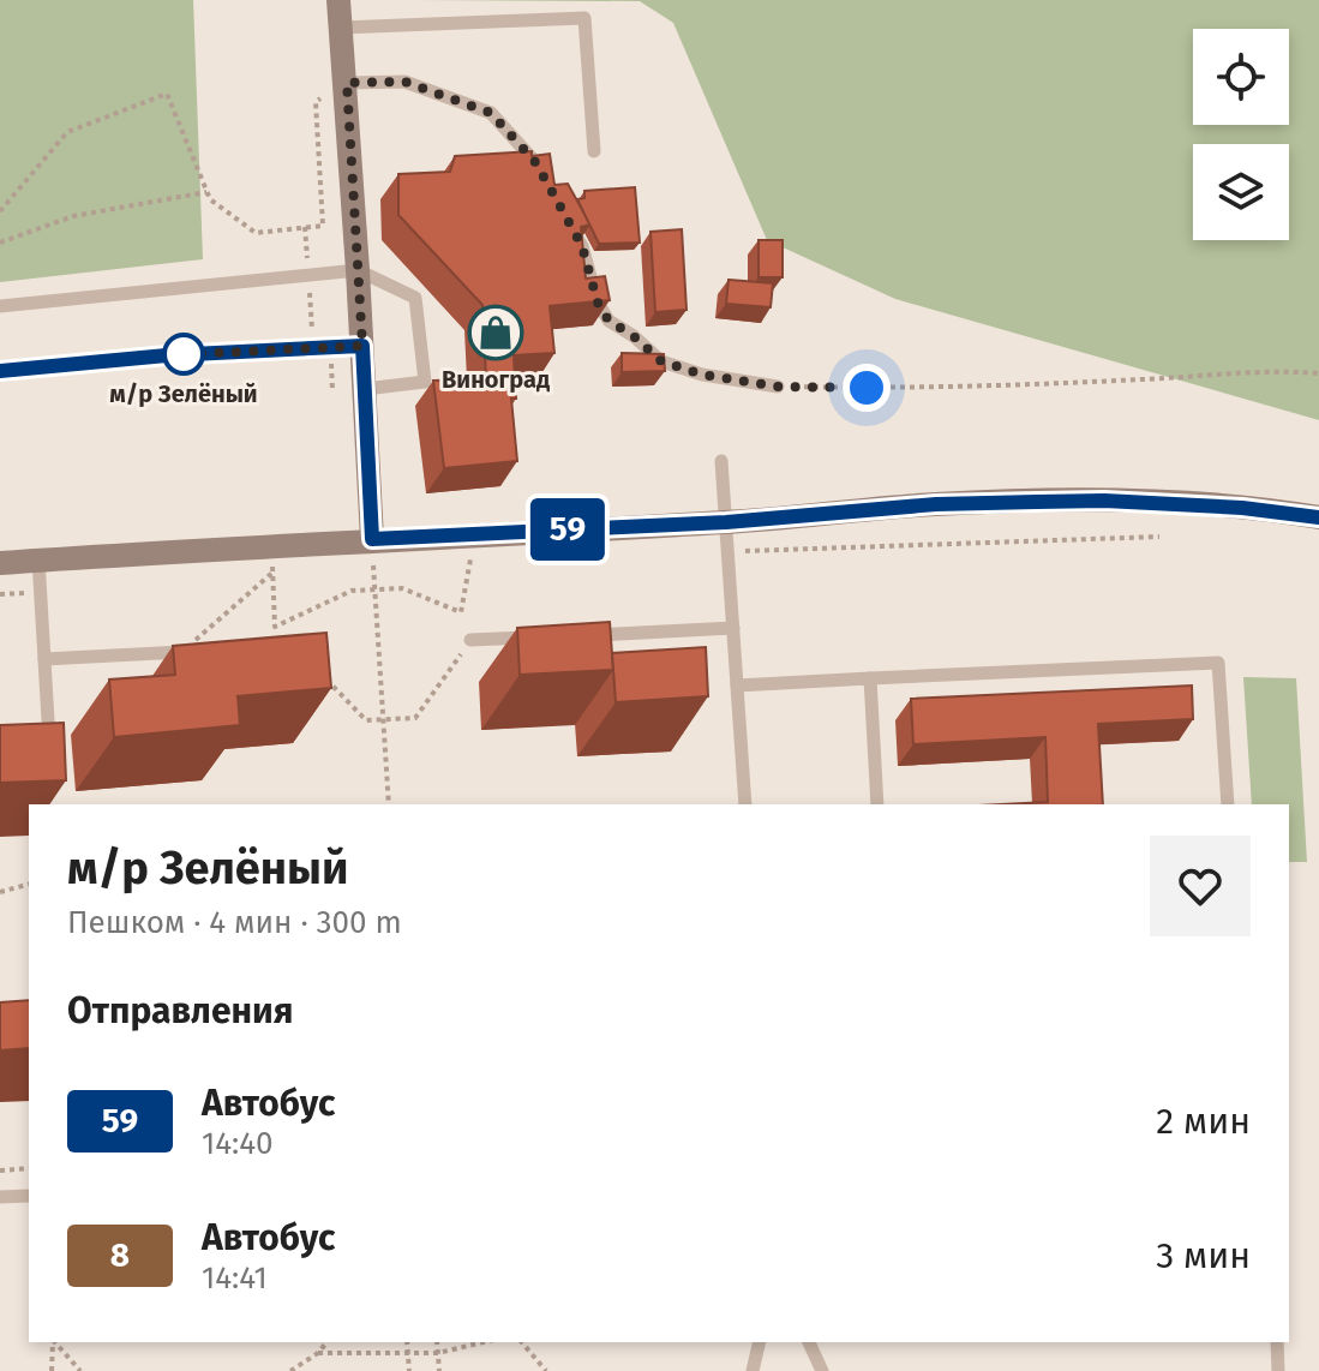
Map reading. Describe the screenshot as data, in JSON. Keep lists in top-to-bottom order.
{
  "places": {
    "shop": ["Виноград"],
    "other": ["м/р Зелёный"]
  },
  "lines": ["bus line 59"],
  "page": {
    "on_map": "59",
    "heading": [
      ["м/р Зелёный", "Пешком · 4 мин · 300 m"],
      "Отправления"
    ],
    "list": [
      {
        "mark": "59",
        "name": "Автобус",
        "note": "14:40",
        "value": "2 мин"
      },
      {
        "mark": "8",
        "name": "Автобус",
        "note": "14:41",
        "value": "3 мин"
      }
    ]
  }
}
